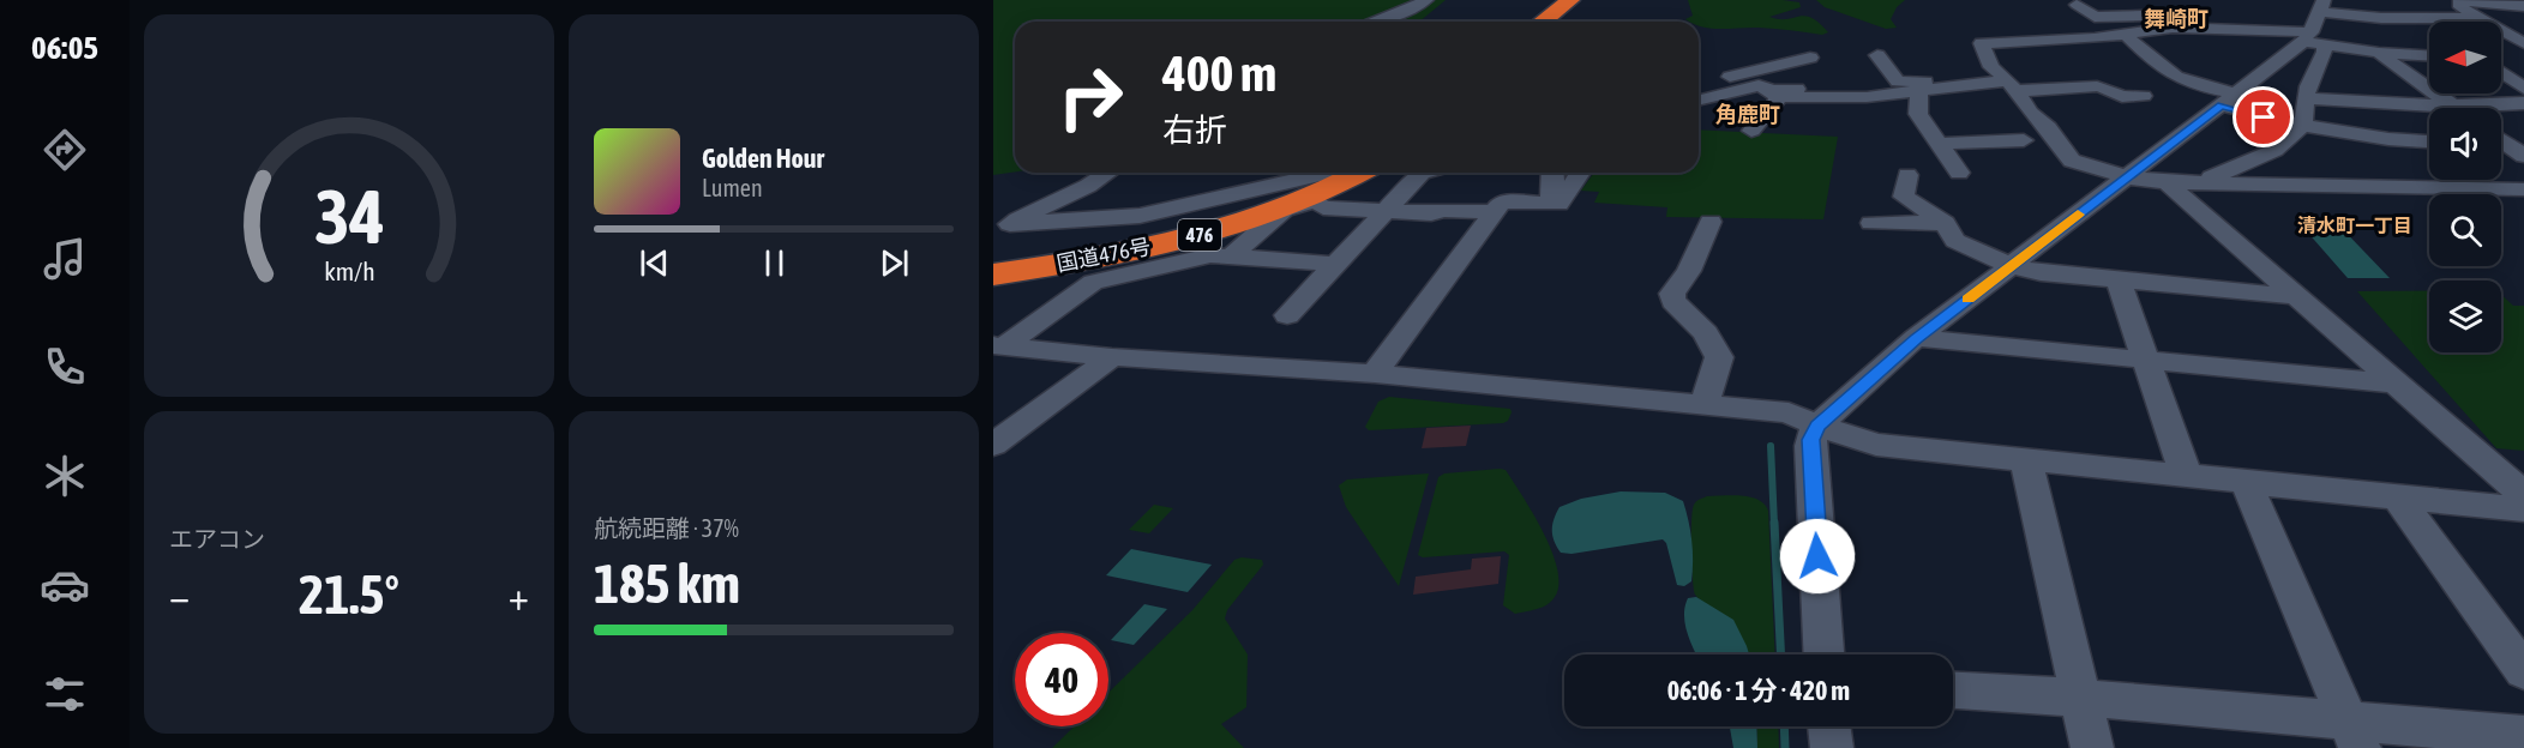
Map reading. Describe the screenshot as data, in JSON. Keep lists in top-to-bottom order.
{
  "streets": {
    "highway": ["476", "国道476号"]
  },
  "districts": ["舞崎町", "角鹿町", "清水町一丁目"],
  "north": "left",
  "page": {
    "tabs": "06:05",
    "turn": ["400 m", "右折"],
    "song": ["Golden Hour", "Lumen"],
    "tile": [
      "エアコン",
      ["航続距離 · 37%", "185 km"]
    ],
    "heat": ["−", "21.5°", "+"],
    "limit": "40",
    "trip": "06:06 · 1 分 · 420 m",
    "gauge": ["34", "km/h"]
  }
}
